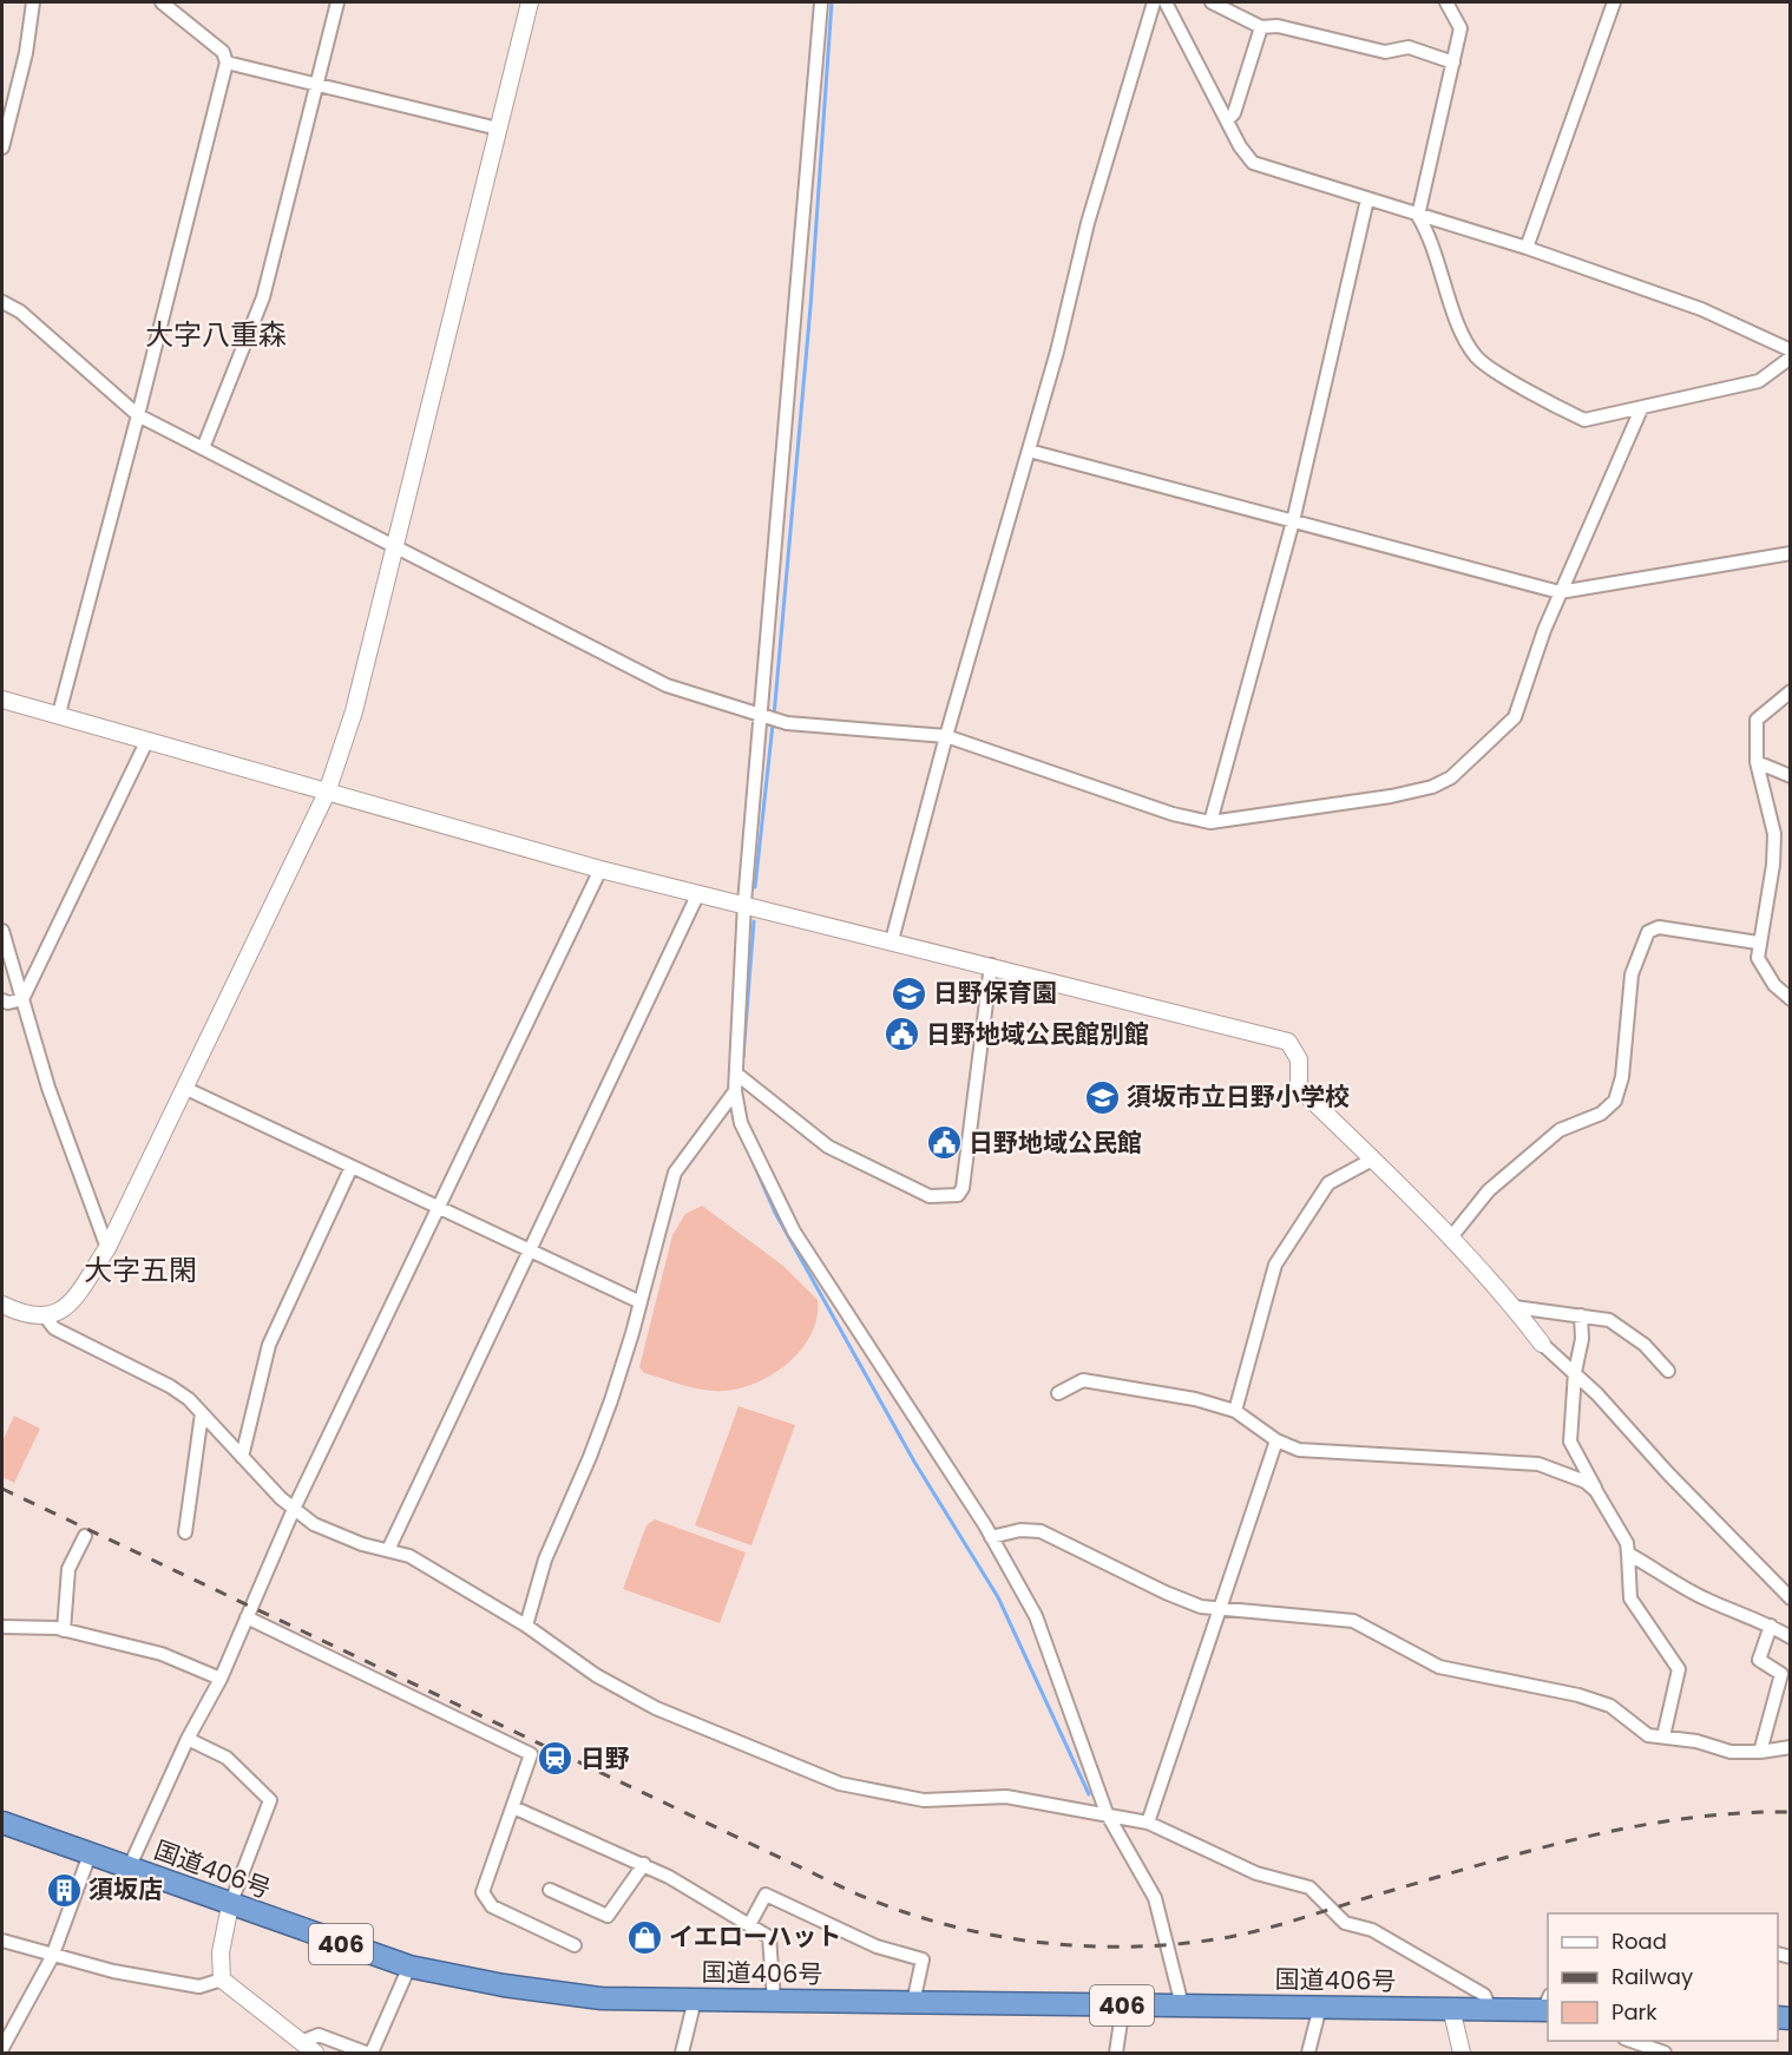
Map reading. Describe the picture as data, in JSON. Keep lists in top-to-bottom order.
{
  "streets": {
    "highway": ["国道406号", "406"]
  },
  "districts": ["大字八重森", "大字五閑"],
  "places": {
    "school or university": ["日野保育園", "須坂市立日野小学校"],
    "public building": ["日野地域公民館別館", "日野地域公民館"],
    "station": ["日野"],
    "building": ["須坂店"],
    "shop": ["イエローハット"]
  },
  "legend": ["Road", "Railway", "Park"]
}
